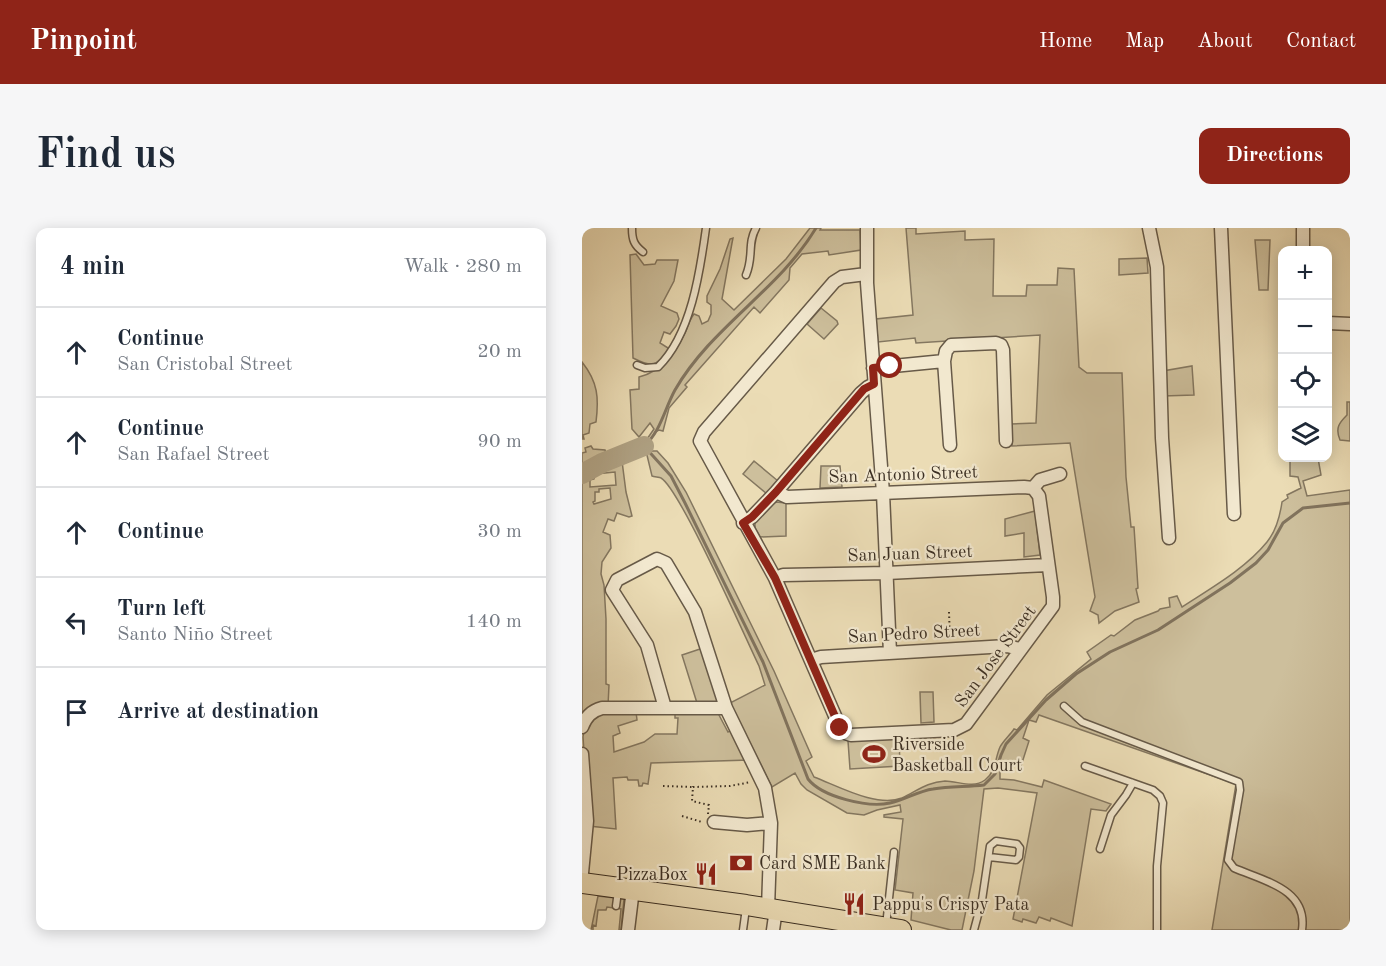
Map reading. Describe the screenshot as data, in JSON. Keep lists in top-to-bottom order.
{
  "streets": {
    "street": [
      "San Antonio Street",
      "San Juan Street",
      "San Pedro Street",
      "San Jose Street"
    ]
  },
  "crossings": [
    ["San Antonio Street", "San Jose Street"],
    ["San Juan Street", "San Jose Street"],
    ["San Pedro Street", "San Jose Street"]
  ],
  "places": {
    "sports": ["Riverside Basketball Court"],
    "bank": ["Card SME Bank"],
    "restaurant": ["PizzaBox", "Pappu's Crispy Pata"]
  },
  "page": {
    "header": "Pinpoint",
    "nav": [
      "Home",
      "Map",
      "About",
      "Contact"
    ],
    "buttons": "Directions",
    "title": "Find us",
    "heading": ["4 min", "Walk · 280 m"],
    "map_buttons": ["+", "−"],
    "list": [
      ["Continue", "San Cristobal Street", "20 m"],
      ["Continue", "San Rafael Street", "90 m"],
      ["Continue", "30 m"],
      ["Turn left", "Santo Niño Street", "140 m"],
      "Arrive at destination"
    ]
  }
}
